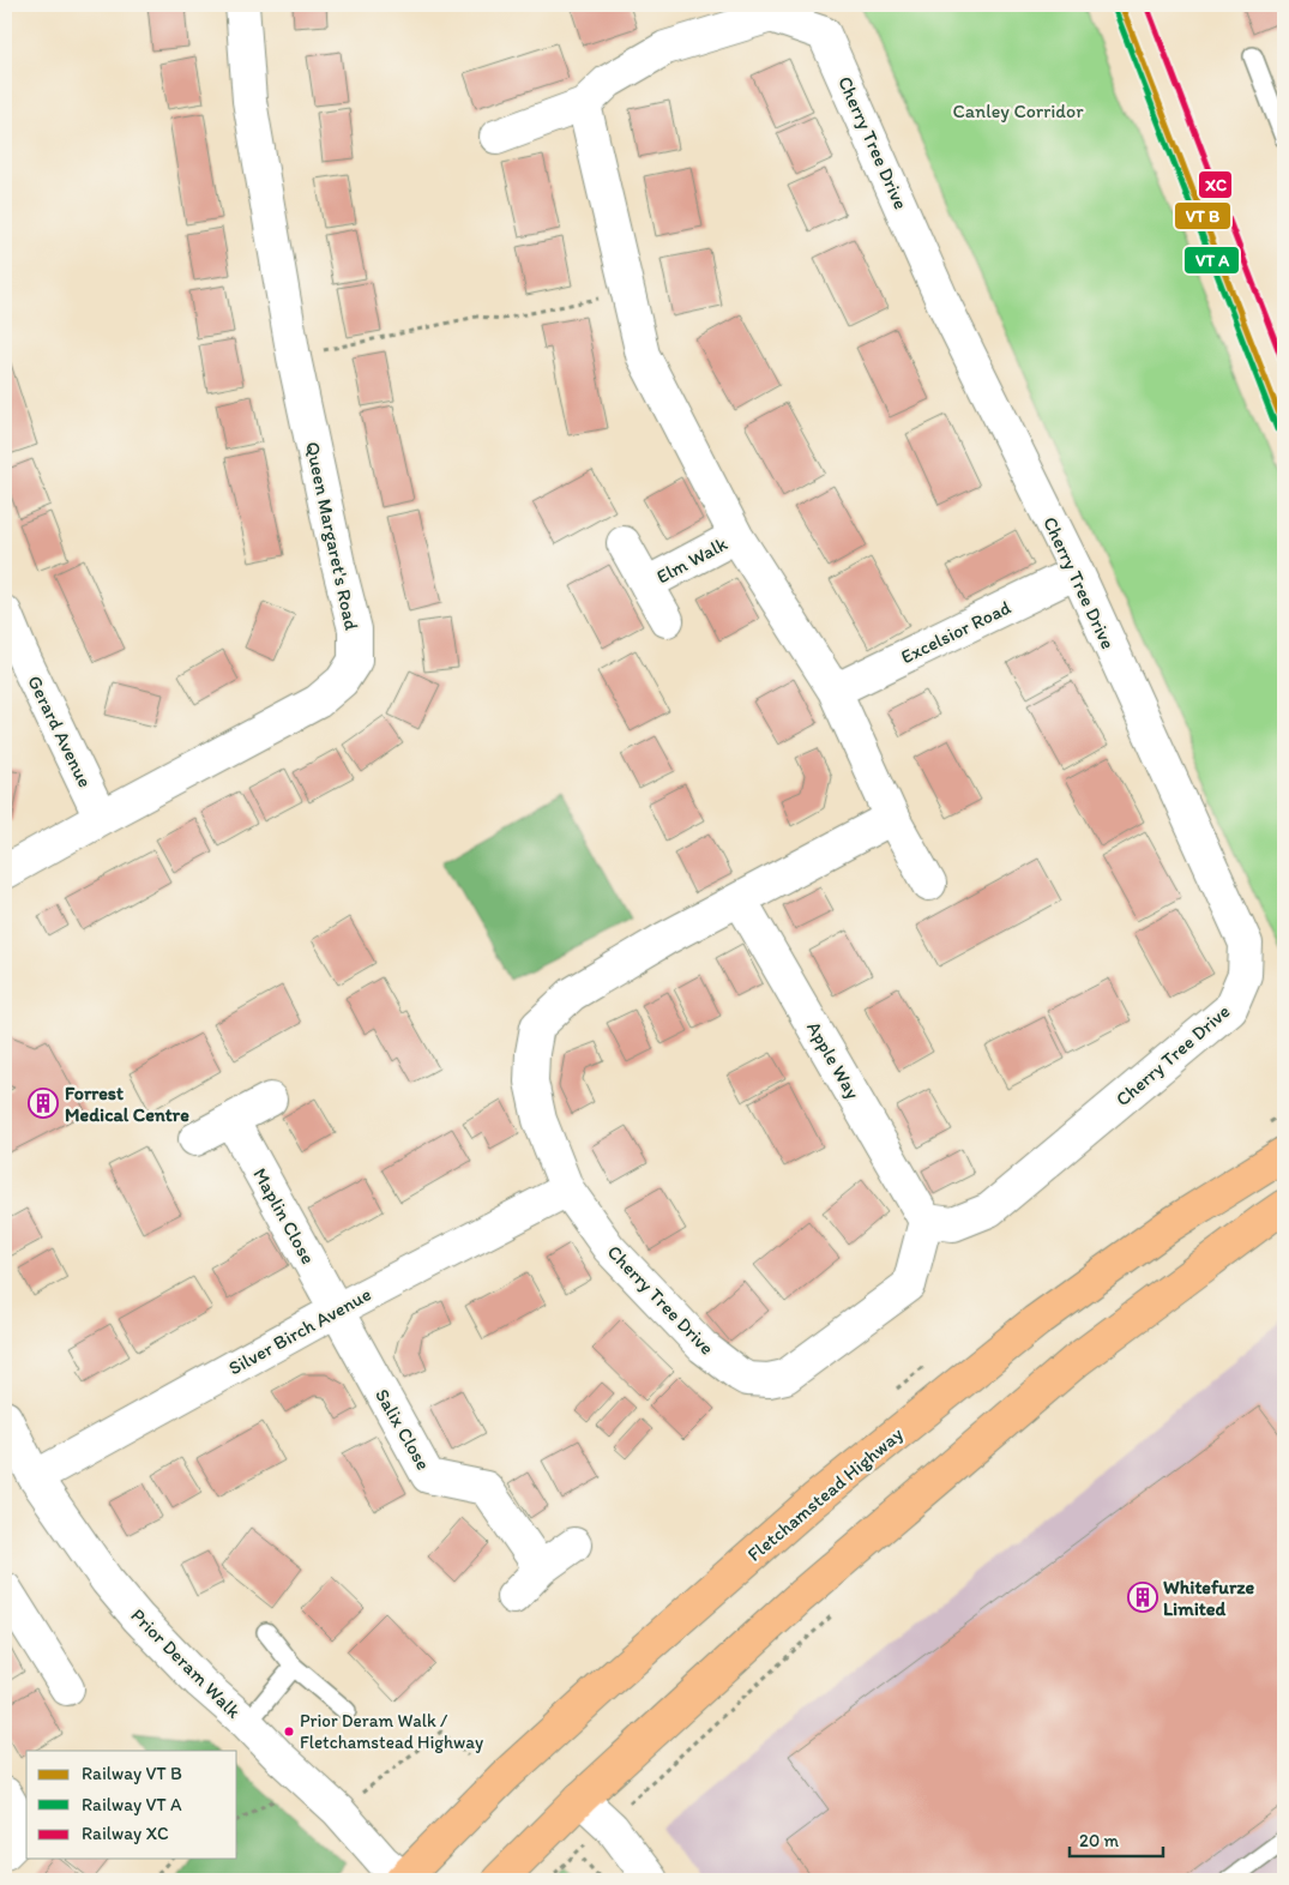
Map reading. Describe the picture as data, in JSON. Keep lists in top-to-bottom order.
{
  "streets": {
    "highway": ["Fletchamstead Highway"],
    "street": [
      "Cherry Tree Drive",
      "Queen Margaret's Road",
      "Elm Walk",
      "Excelsior Road",
      "Gerard Avenue",
      "Apple Way",
      "Maplin Close",
      "Silver Birch Avenue",
      "Salix Close",
      "Prior Deram Walk"
    ]
  },
  "crossings": [
    ["Cherry Tree Drive", "Excelsior Road"],
    ["Cherry Tree Drive", "Apple Way"],
    ["Cherry Tree Drive", "Silver Birch Avenue"],
    ["Queen Margaret's Road", "Gerard Avenue"],
    ["Maplin Close", "Silver Birch Avenue"],
    ["Maplin Close", "Salix Close"],
    ["Silver Birch Avenue", "Salix Close"],
    ["Silver Birch Avenue", "Prior Deram Walk"],
    ["Fletchamstead Highway", "Prior Deram Walk"]
  ],
  "parks": ["Canley Corridor"],
  "places": {
    "building": ["Forrest Medical Centre", "Whitefurze Limited"],
    "other": ["Prior Deram Walk / Fletchamstead Highway"]
  },
  "lines": ["rail line XC"],
  "legend": ["Railway VT B", "Railway VT A", "Railway XC"],
  "scale_bar": "20 m"
}
